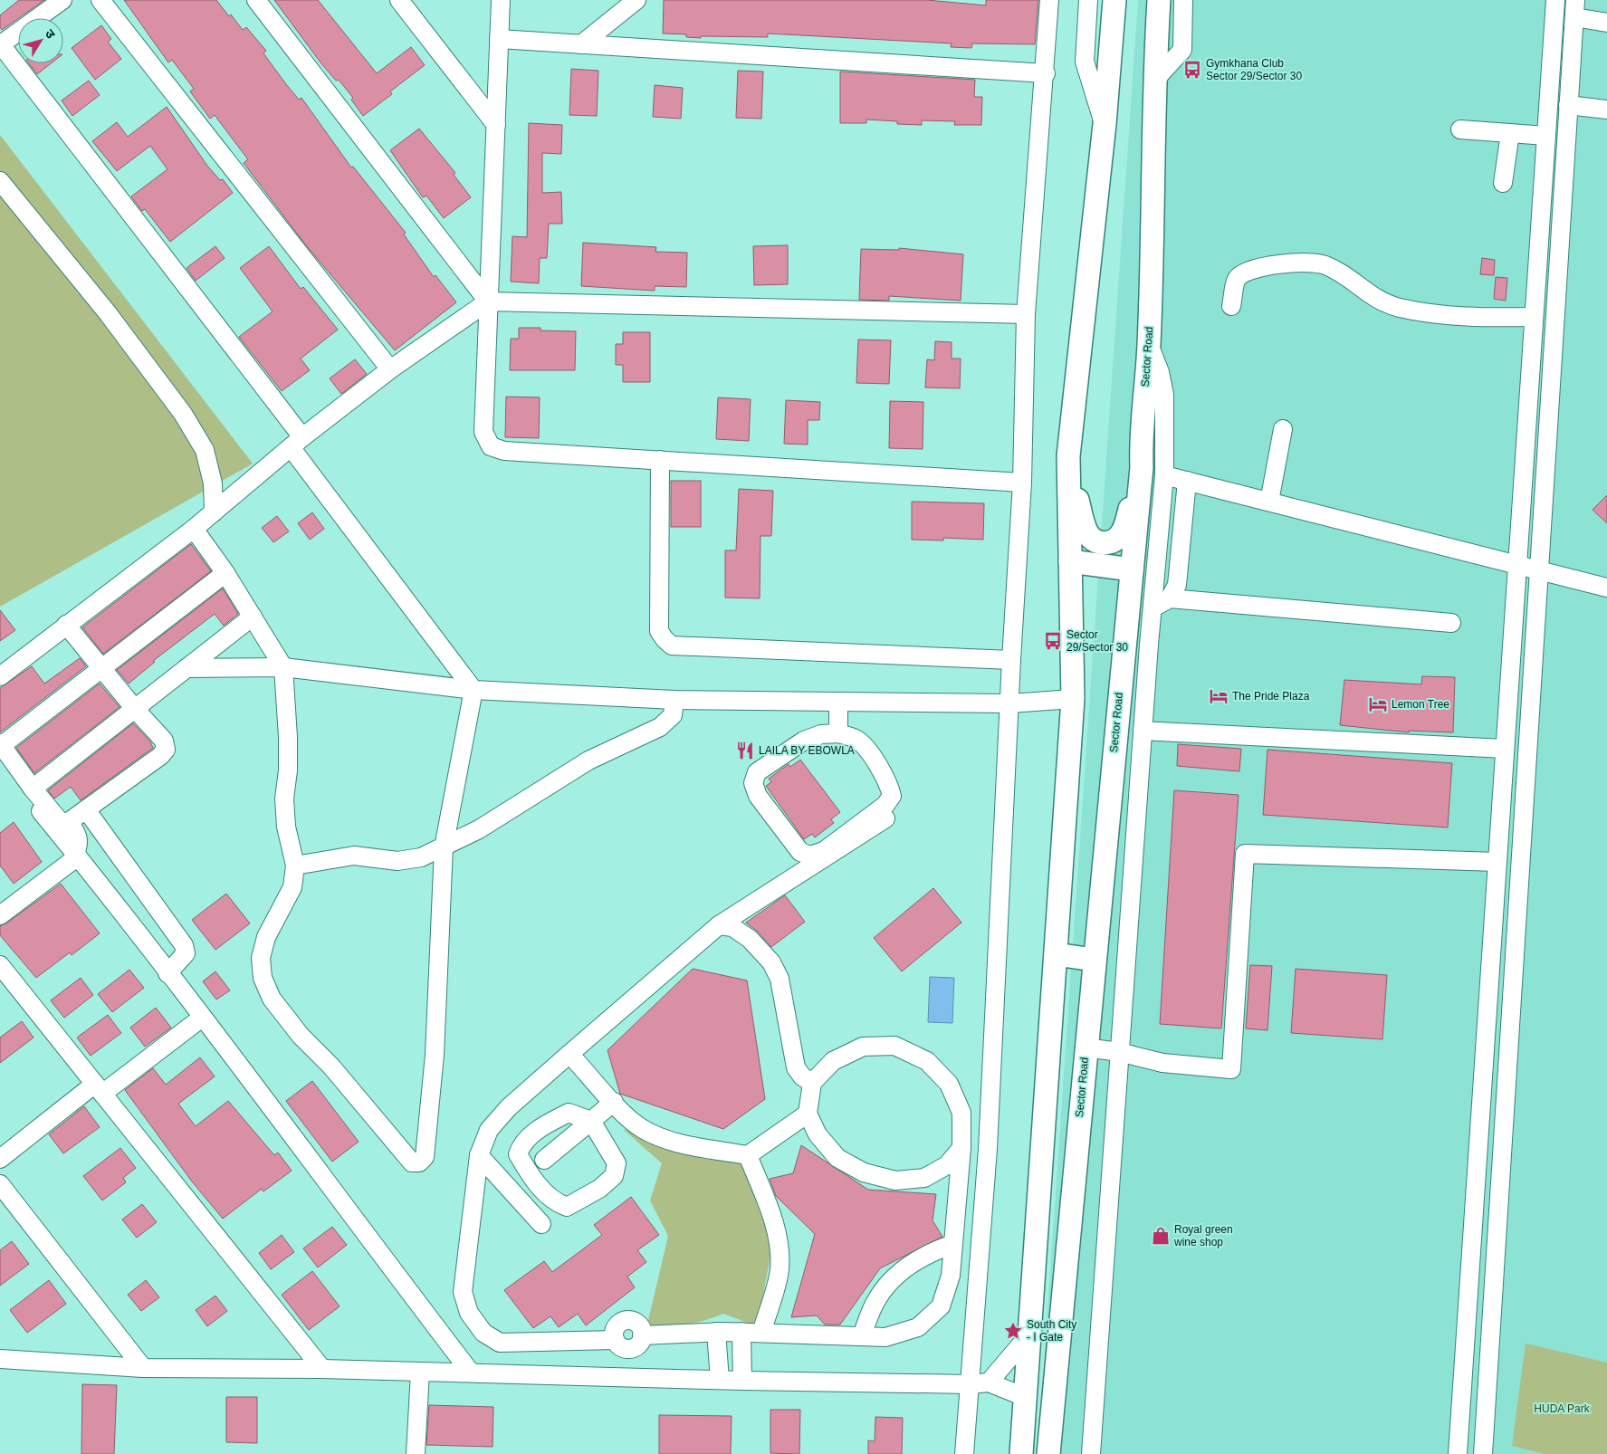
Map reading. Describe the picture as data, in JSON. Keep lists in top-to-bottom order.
{
  "streets": {
    "main road": ["Sector Road"]
  },
  "parks": ["HUDA Park"],
  "places": {
    "bus stop": ["Gymkhana Club Sector 29/Sector 30", "Sector 29/Sector 30"],
    "hotel": ["The Pride Plaza", "Lemon Tree"],
    "restaurant": ["LAILA BY EBOWLA"],
    "shop": ["Royal green wine shop"],
    "place": ["South City - I Gate"]
  },
  "north": "top right"
}
